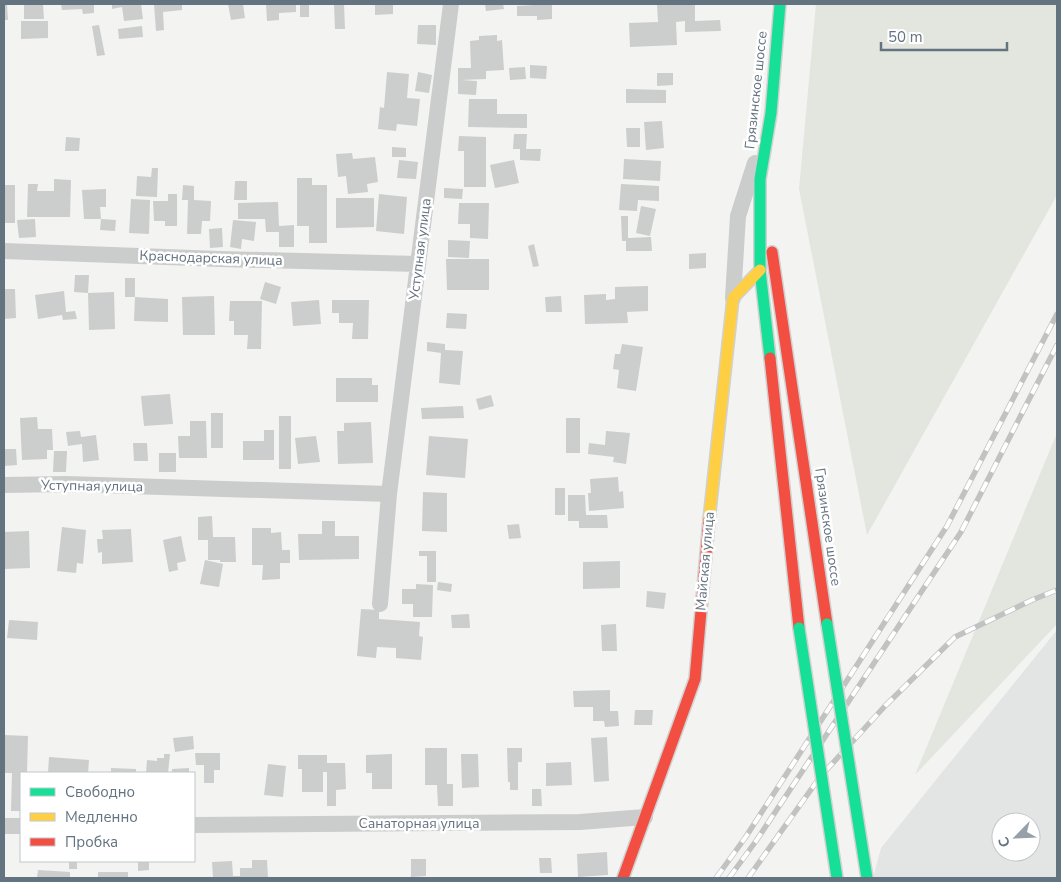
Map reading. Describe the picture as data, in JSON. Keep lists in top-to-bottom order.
{
  "streets": {
    "main road": ["Грязинское шоссе", "Майская улица"],
    "street": ["Уступная улица", "Краснодарская улица", "Санаторная улица"]
  },
  "crossings": [
    ["Грязинское шоссе", "Майская улица"],
    ["Уступная улица", "Краснодарская улица"],
    ["Майская улица", "Санаторная улица"]
  ],
  "legend": ["Свободно", "Медленно", "Пробка"],
  "scale_bar": "50 m",
  "north": "bottom left"
}
